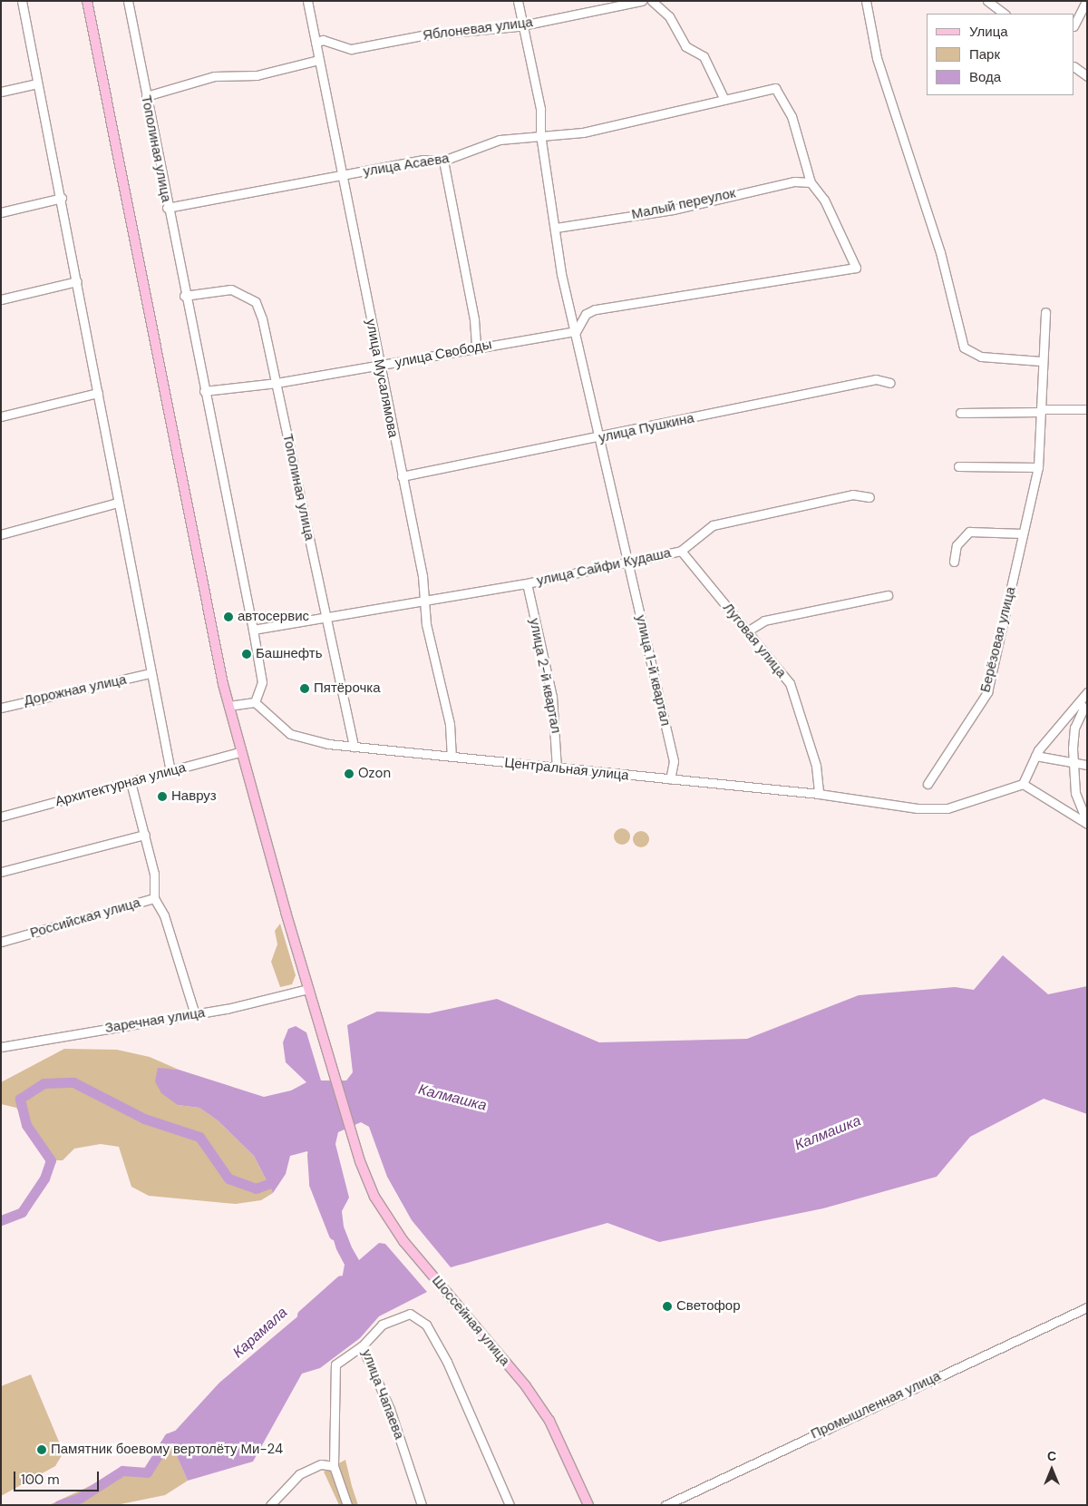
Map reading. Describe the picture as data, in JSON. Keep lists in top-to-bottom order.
{
  "streets": {
    "main road": ["Шоссейная улица"],
    "street": [
      "Яблоневая улица",
      "Тополиная улица",
      "улица Асаева",
      "Малый переулок",
      "улица Свободы",
      "улица Мусалямова",
      "улица Пушкина",
      "улица Сайфи Кудаша",
      "Берёзовая улица",
      "Луговая улица",
      "улица 1-й квартал",
      "улица 2-й квартал",
      "Дорожная улица",
      "Центральная улица",
      "Архитектурная улица",
      "Российская улица",
      "Заречная улица",
      "улица Чапаева",
      "Промышленная улица"
    ]
  },
  "crossings": [
    ["Яблоневая улица", "улица Мусалямова"],
    ["Яблоневая улица", "улица 1-й квартал"],
    ["Тополиная улица", "улица Асаева"],
    ["Тополиная улица", "улица Свободы"],
    ["Тополиная улица", "улица Сайфи Кудаша"],
    ["Тополиная улица", "Центральная улица"],
    ["улица Асаева", "Малый переулок"],
    ["улица Асаева", "улица Мусалямова"],
    ["улица Асаева", "улица 1-й квартал"],
    ["Малый переулок", "улица 1-й квартал"],
    ["улица Свободы", "улица Мусалямова"],
    ["улица Свободы", "улица 1-й квартал"],
    ["улица Мусалямова", "улица Пушкина"],
    ["улица Мусалямова", "улица Сайфи Кудаша"],
    ["улица Мусалямова", "Центральная улица"],
    ["улица Пушкина", "улица 1-й квартал"],
    ["улица Сайфи Кудаша", "Луговая улица"],
    ["улица Сайфи Кудаша", "улица 1-й квартал"],
    ["улица Сайфи Кудаша", "улица 2-й квартал"],
    ["Луговая улица", "Центральная улица"],
    ["улица 1-й квартал", "Центральная улица"],
    ["улица 2-й квартал", "Центральная улица"],
    ["Архитектурная улица", "Шоссейная улица"],
    ["Российская улица", "Заречная улица"],
    ["Заречная улица", "Шоссейная улица"]
  ],
  "water": ["Калмашка", "Карамала"],
  "places": [
    "автосервис",
    "Башнефть",
    "Пятёрочка",
    "Ozon",
    "Навруз",
    "Светофор",
    "Памятник боевому вертолёту Ми-24"
  ],
  "legend": ["Улица", "Парк", "Вода"],
  "scale_bar": "100 m",
  "north": "top"
}
